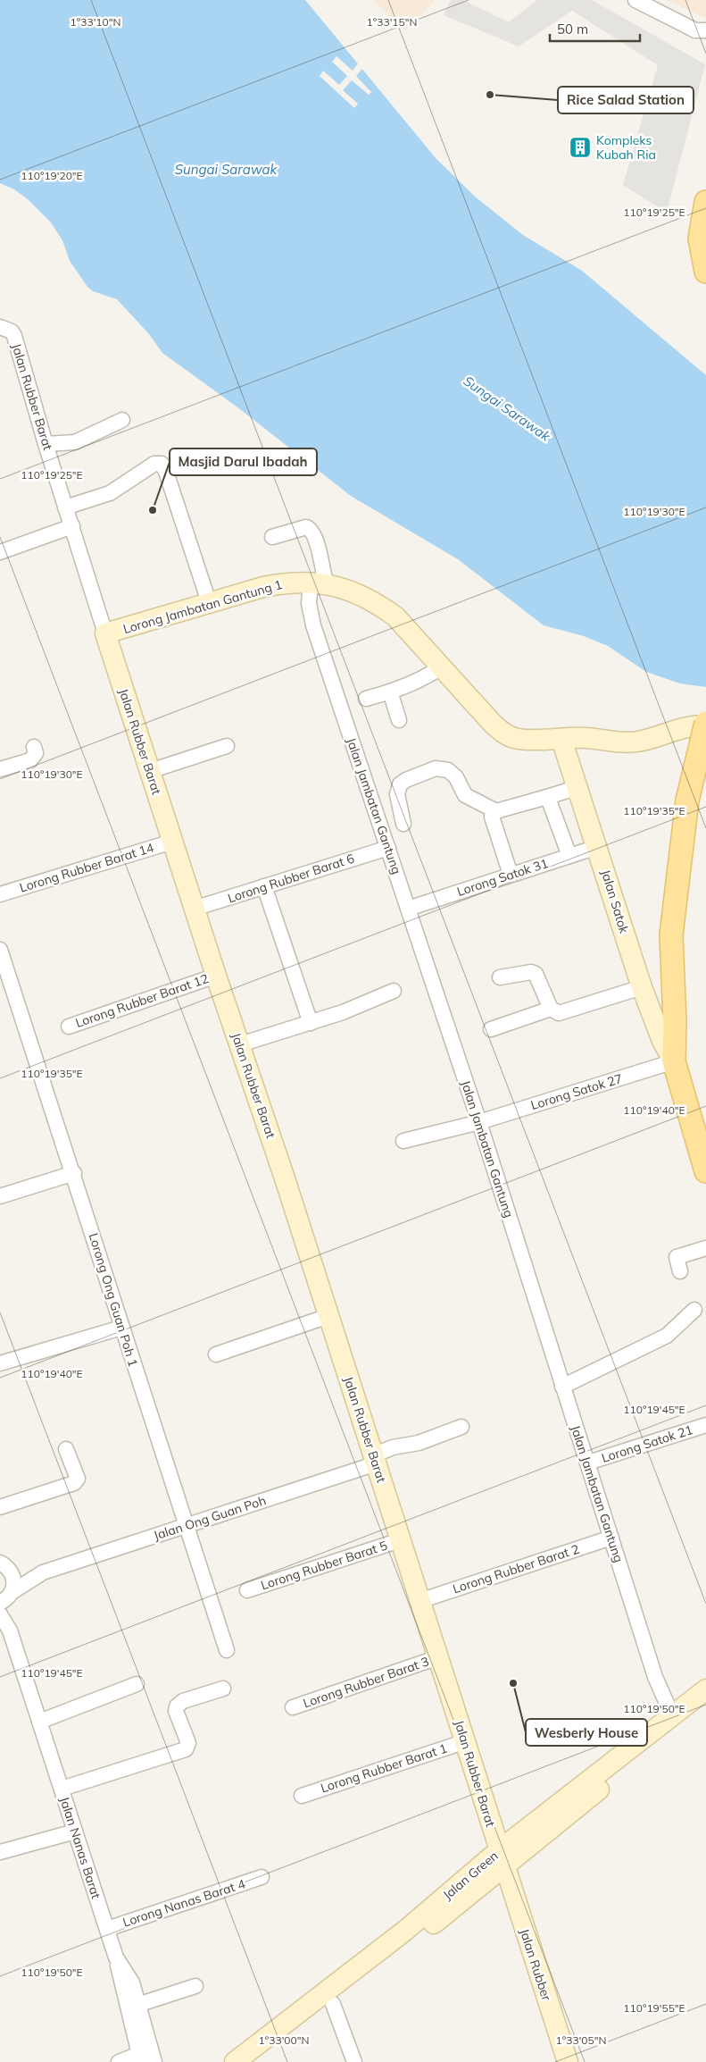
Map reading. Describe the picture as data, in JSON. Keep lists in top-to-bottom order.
{
  "streets": {
    "main road": [
      "Jalan Rubber Barat",
      "Lorong Jambatan Gantung 1",
      "Jalan Satok",
      "Jalan Green",
      "Jalan Rubber"
    ],
    "street": [
      "Jalan Jambatan Gantung",
      "Lorong Rubber Barat 14",
      "Lorong Satok 31",
      "Lorong Rubber Barat 6",
      "Lorong Rubber Barat 12",
      "Lorong Satok 27",
      "Lorong Ong Guan Poh 1",
      "Lorong Satok 21",
      "Jalan Ong Guan Poh",
      "Lorong Rubber Barat 5",
      "Lorong Rubber Barat 2",
      "Lorong Rubber Barat 3",
      "Lorong Rubber Barat 1",
      "Jalan Nanas Barat",
      "Lorong Nanas Barat 4"
    ]
  },
  "crossings": [
    ["Jalan Rubber Barat", "Lorong Jambatan Gantung 1"],
    ["Jalan Rubber Barat", "Lorong Rubber Barat 14"],
    ["Jalan Rubber Barat", "Lorong Rubber Barat 6"],
    ["Jalan Rubber Barat", "Lorong Rubber Barat 12"],
    ["Jalan Rubber Barat", "Jalan Ong Guan Poh"],
    ["Jalan Rubber Barat", "Lorong Rubber Barat 5"],
    ["Jalan Rubber Barat", "Lorong Rubber Barat 2"],
    ["Jalan Rubber Barat", "Lorong Rubber Barat 3"],
    ["Jalan Rubber Barat", "Lorong Rubber Barat 1"],
    ["Jalan Rubber Barat", "Jalan Green"],
    ["Jalan Rubber Barat", "Jalan Rubber"],
    ["Lorong Jambatan Gantung 1", "Jalan Jambatan Gantung"],
    ["Lorong Jambatan Gantung 1", "Jalan Satok"],
    ["Jalan Jambatan Gantung", "Lorong Satok 31"],
    ["Jalan Jambatan Gantung", "Lorong Rubber Barat 6"],
    ["Jalan Jambatan Gantung", "Lorong Satok 27"],
    ["Jalan Jambatan Gantung", "Lorong Satok 21"],
    ["Jalan Jambatan Gantung", "Lorong Rubber Barat 2"],
    ["Jalan Jambatan Gantung", "Jalan Green"],
    ["Lorong Satok 31", "Jalan Satok"],
    ["Jalan Satok", "Lorong Satok 27"],
    ["Lorong Ong Guan Poh 1", "Jalan Ong Guan Poh"],
    ["Jalan Ong Guan Poh", "Jalan Nanas Barat"],
    ["Jalan Nanas Barat", "Lorong Nanas Barat 4"],
    ["Jalan Green", "Jalan Rubber"]
  ],
  "water": ["Sungai Sarawak"],
  "places": {
    "other": ["Rice Salad Station", "Masjid Darul Ibadah", "Wesberly House"],
    "building": ["Kompleks Kubah Ria"]
  },
  "scale_bar": "50 m",
  "coordinates": [
    "1°33'15\"N",
    "1°33'10\"N",
    "110°19'20\"E",
    "110°19'25\"E",
    "110°19'30\"E",
    "110°19'35\"E",
    "110°19'40\"E",
    "110°19'45\"E",
    "110°19'50\"E",
    "110°19'55\"E",
    "1°33'00\"N",
    "1°33'05\"N"
  ]
}
